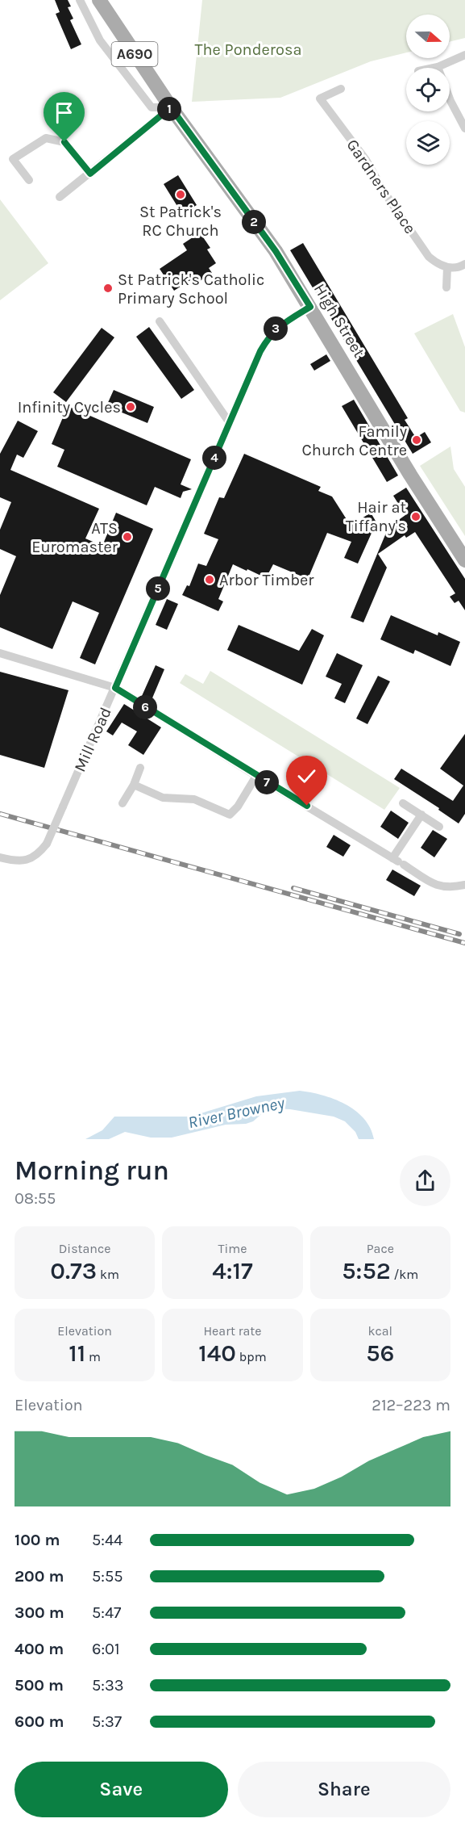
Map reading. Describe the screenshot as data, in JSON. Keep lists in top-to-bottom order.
{
  "streets": {
    "main road": ["A690", "High Street"],
    "street": ["Gardners Place", "Mill Road"]
  },
  "crossings": [
    ["A690", "High Street"],
    ["High Street", "Mill Road"]
  ],
  "water": ["River Browney"],
  "parks": ["The Ponderosa"],
  "places": [
    "St Patrick's RC Church",
    "St Patrick's Catholic Primary School",
    "Infinity Cycles",
    "Family Church Centre",
    "Hair at Tiffany's",
    "ATS Euromaster",
    "Arbor Timber"
  ],
  "north": "right",
  "page": {
    "pins": [
      "1",
      "2",
      "3",
      "4",
      "5",
      "6",
      "7"
    ],
    "heading": ["Morning run", "08:55"],
    "stats": [
      ["Distance", "0.73 km"],
      ["Time", "4:17"],
      ["Pace", "5:52 /km"],
      ["Elevation", "11 m"],
      ["Heart rate", "140 bpm"],
      ["kcal", "56"]
    ],
    "chart": ["Elevation", "212–223 m"],
    "list": [
      {
        "name": "100 m",
        "note": "5:44"
      },
      {
        "name": "200 m",
        "note": "5:55"
      },
      {
        "name": "300 m",
        "note": "5:47"
      },
      {
        "name": "400 m",
        "note": "6:01"
      },
      {
        "name": "500 m",
        "note": "5:33"
      },
      {
        "name": "600 m",
        "note": "5:37"
      }
    ],
    "buttons": ["Save", "Share"]
  }
}
